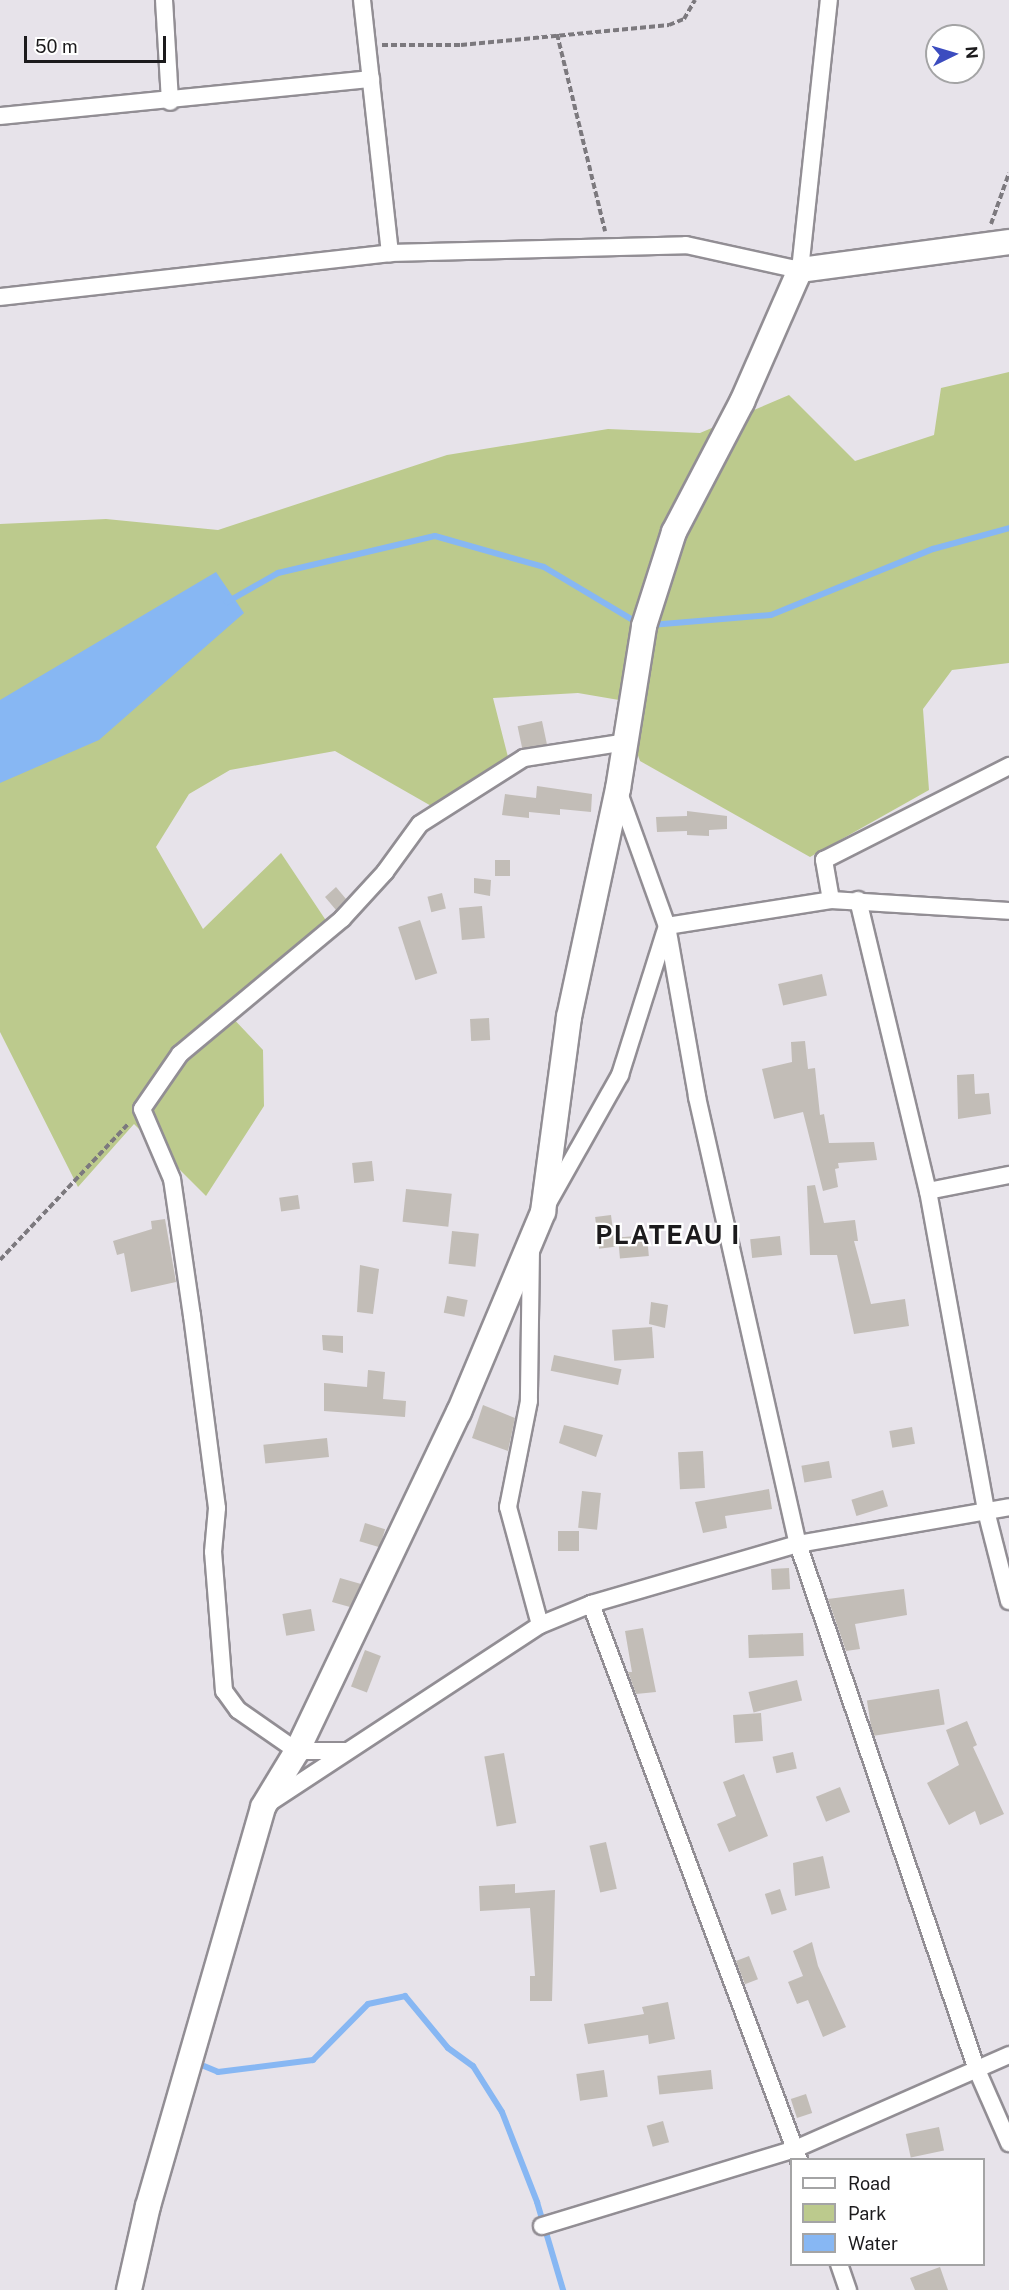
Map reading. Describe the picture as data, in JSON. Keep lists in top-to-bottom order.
{
  "districts": ["PLATEAU I"],
  "legend": ["Road", "Park", "Water"],
  "scale_bar": "50 m",
  "north": "right"
}
